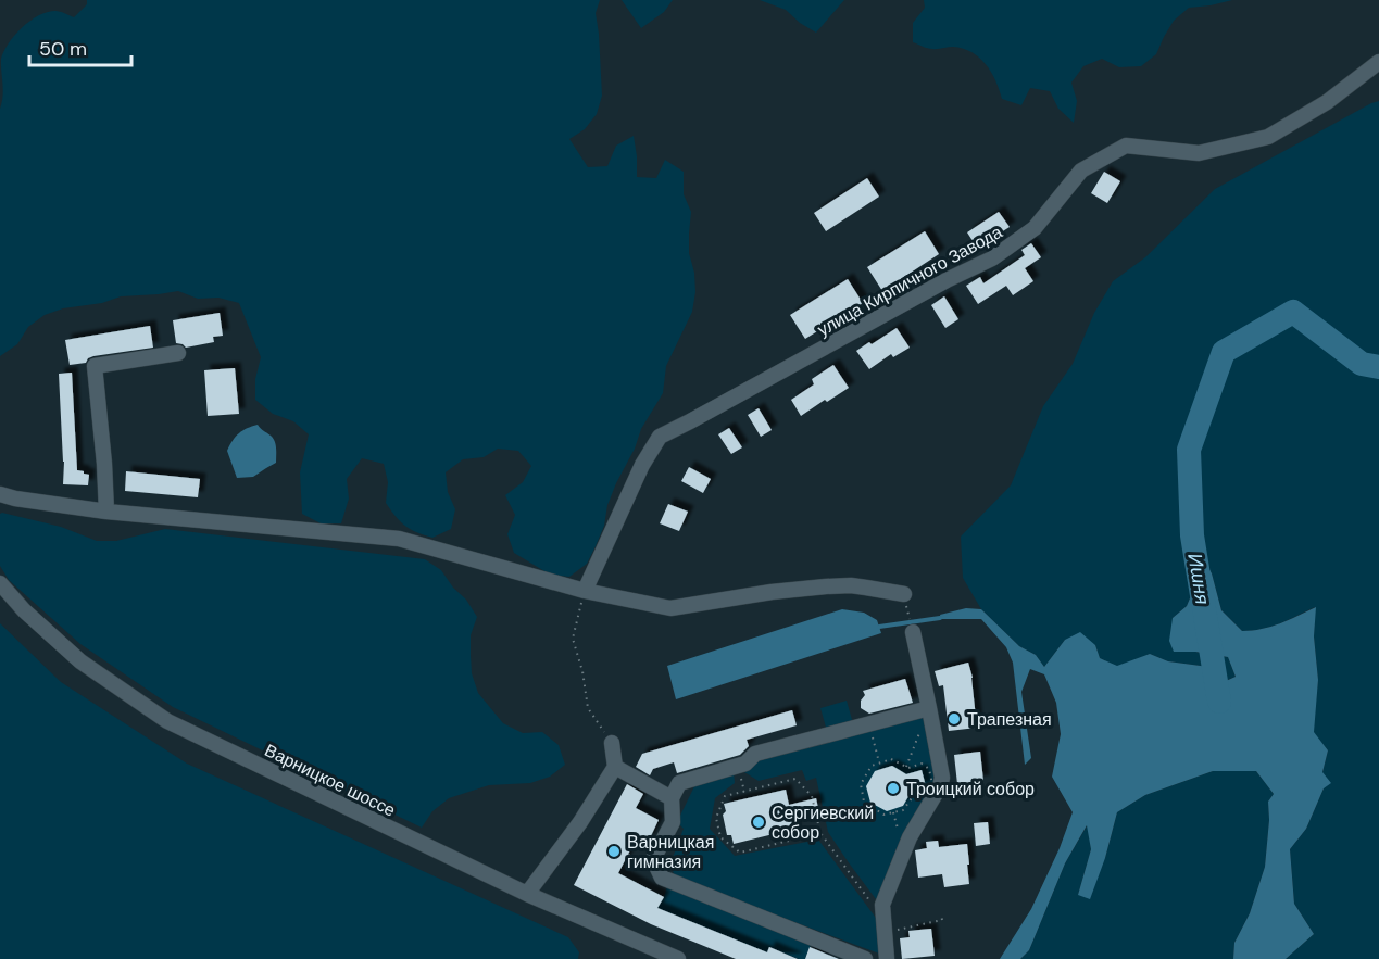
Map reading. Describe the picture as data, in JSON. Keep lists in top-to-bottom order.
{
  "streets": {
    "street": ["улица Кирпичного Завода", "Варницкое шоссе"]
  },
  "water": ["Ишня"],
  "places": [
    "Трапезная",
    "Троицкий собор",
    "Сергиевский собор",
    "Варницкая гимназия"
  ],
  "scale_bar": "50 m"
}
